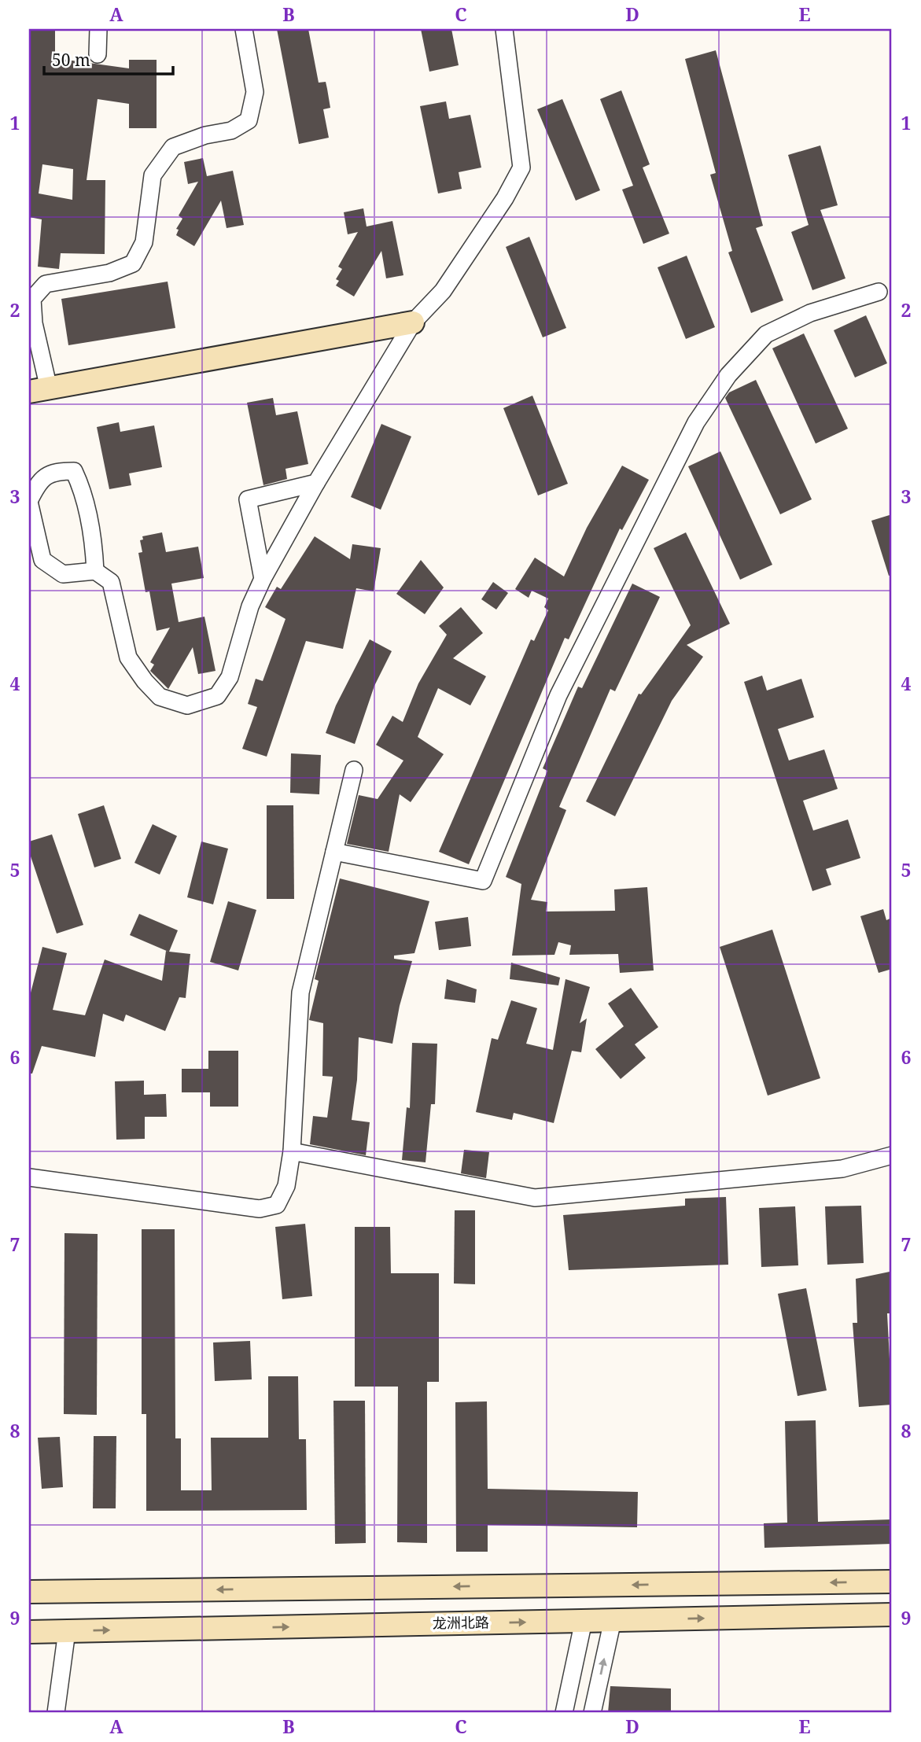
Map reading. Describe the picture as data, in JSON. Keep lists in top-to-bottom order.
{
  "streets": {
    "main road": ["龙洲北路"]
  },
  "scale_bar": "50 m",
  "grid": {
    "columns": [
      "A",
      "B",
      "C",
      "D",
      "E"
    ],
    "rows": [
      "1",
      "2",
      "3",
      "4",
      "5",
      "6",
      "7",
      "8",
      "9"
    ]
  }
}
